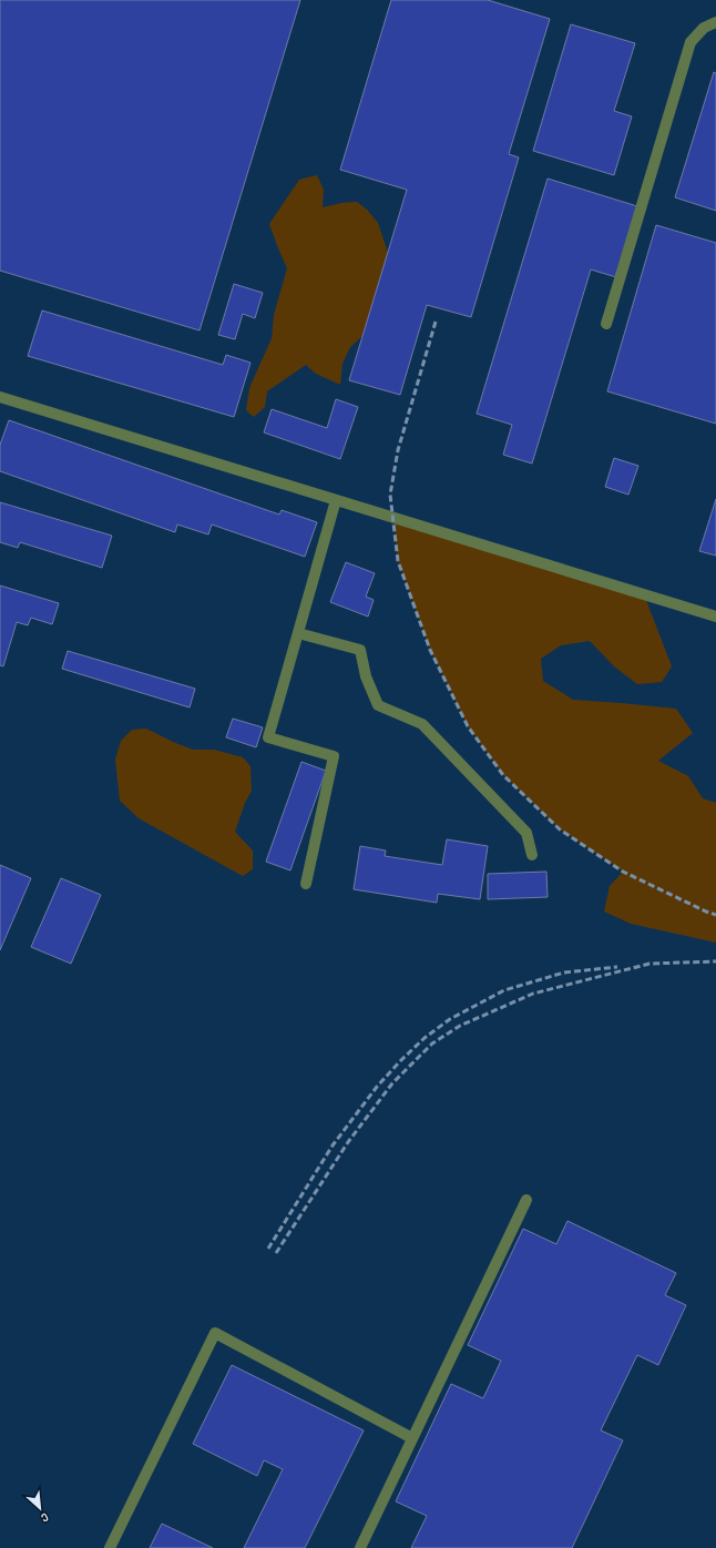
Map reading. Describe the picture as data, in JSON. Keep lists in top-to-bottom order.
{
  "north": "bottom right"
}
